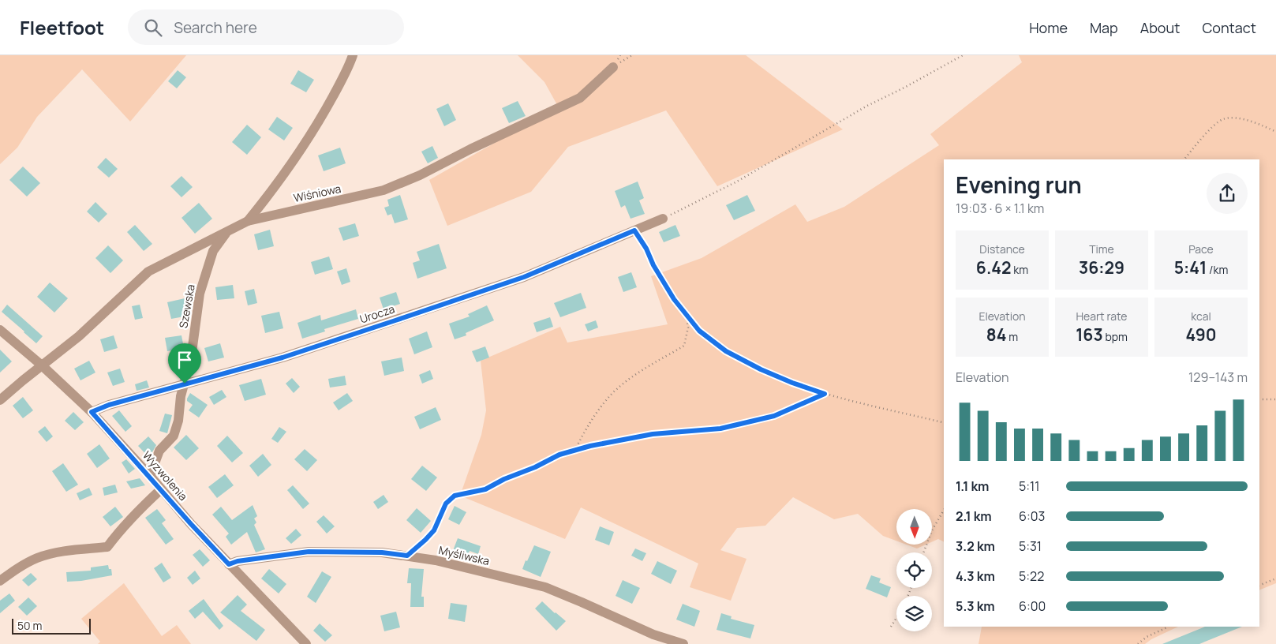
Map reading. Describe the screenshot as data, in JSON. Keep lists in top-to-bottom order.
{
  "streets": {
    "street": [
      "Wiśniowa",
      "Szewska",
      "Urocza",
      "Wyzwolenia",
      "Myśliwska"
    ]
  },
  "crossings": [
    ["Wiśniowa", "Szewska"],
    ["Wiśniowa", "Wyzwolenia"],
    ["Szewska", "Urocza"],
    ["Szewska", "Wyzwolenia"],
    ["Urocza", "Wyzwolenia"],
    ["Wyzwolenia", "Myśliwska"]
  ],
  "scale_bar": "50 m",
  "north": "bottom",
  "page": {
    "header": "Fleetfoot",
    "search": "Search here",
    "nav": [
      "Home",
      "Map",
      "About",
      "Contact"
    ],
    "heading": ["Evening run", "19:03 · 6 × 1.1 km"],
    "stats": [
      ["Distance", "6.42 km"],
      ["Time", "36:29"],
      ["Pace", "5:41 /km"],
      ["Elevation", "84 m"],
      ["Heart rate", "163 bpm"],
      ["kcal", "490"]
    ],
    "chart": ["Elevation", "129–143 m"],
    "list": [
      {
        "name": "1.1 km",
        "note": "5:11"
      },
      {
        "name": "2.1 km",
        "note": "6:03"
      },
      {
        "name": "3.2 km",
        "note": "5:31"
      },
      {
        "name": "4.3 km",
        "note": "5:22"
      },
      {
        "name": "5.3 km",
        "note": "6:00"
      }
    ],
    "scale": "50 m"
  }
}
